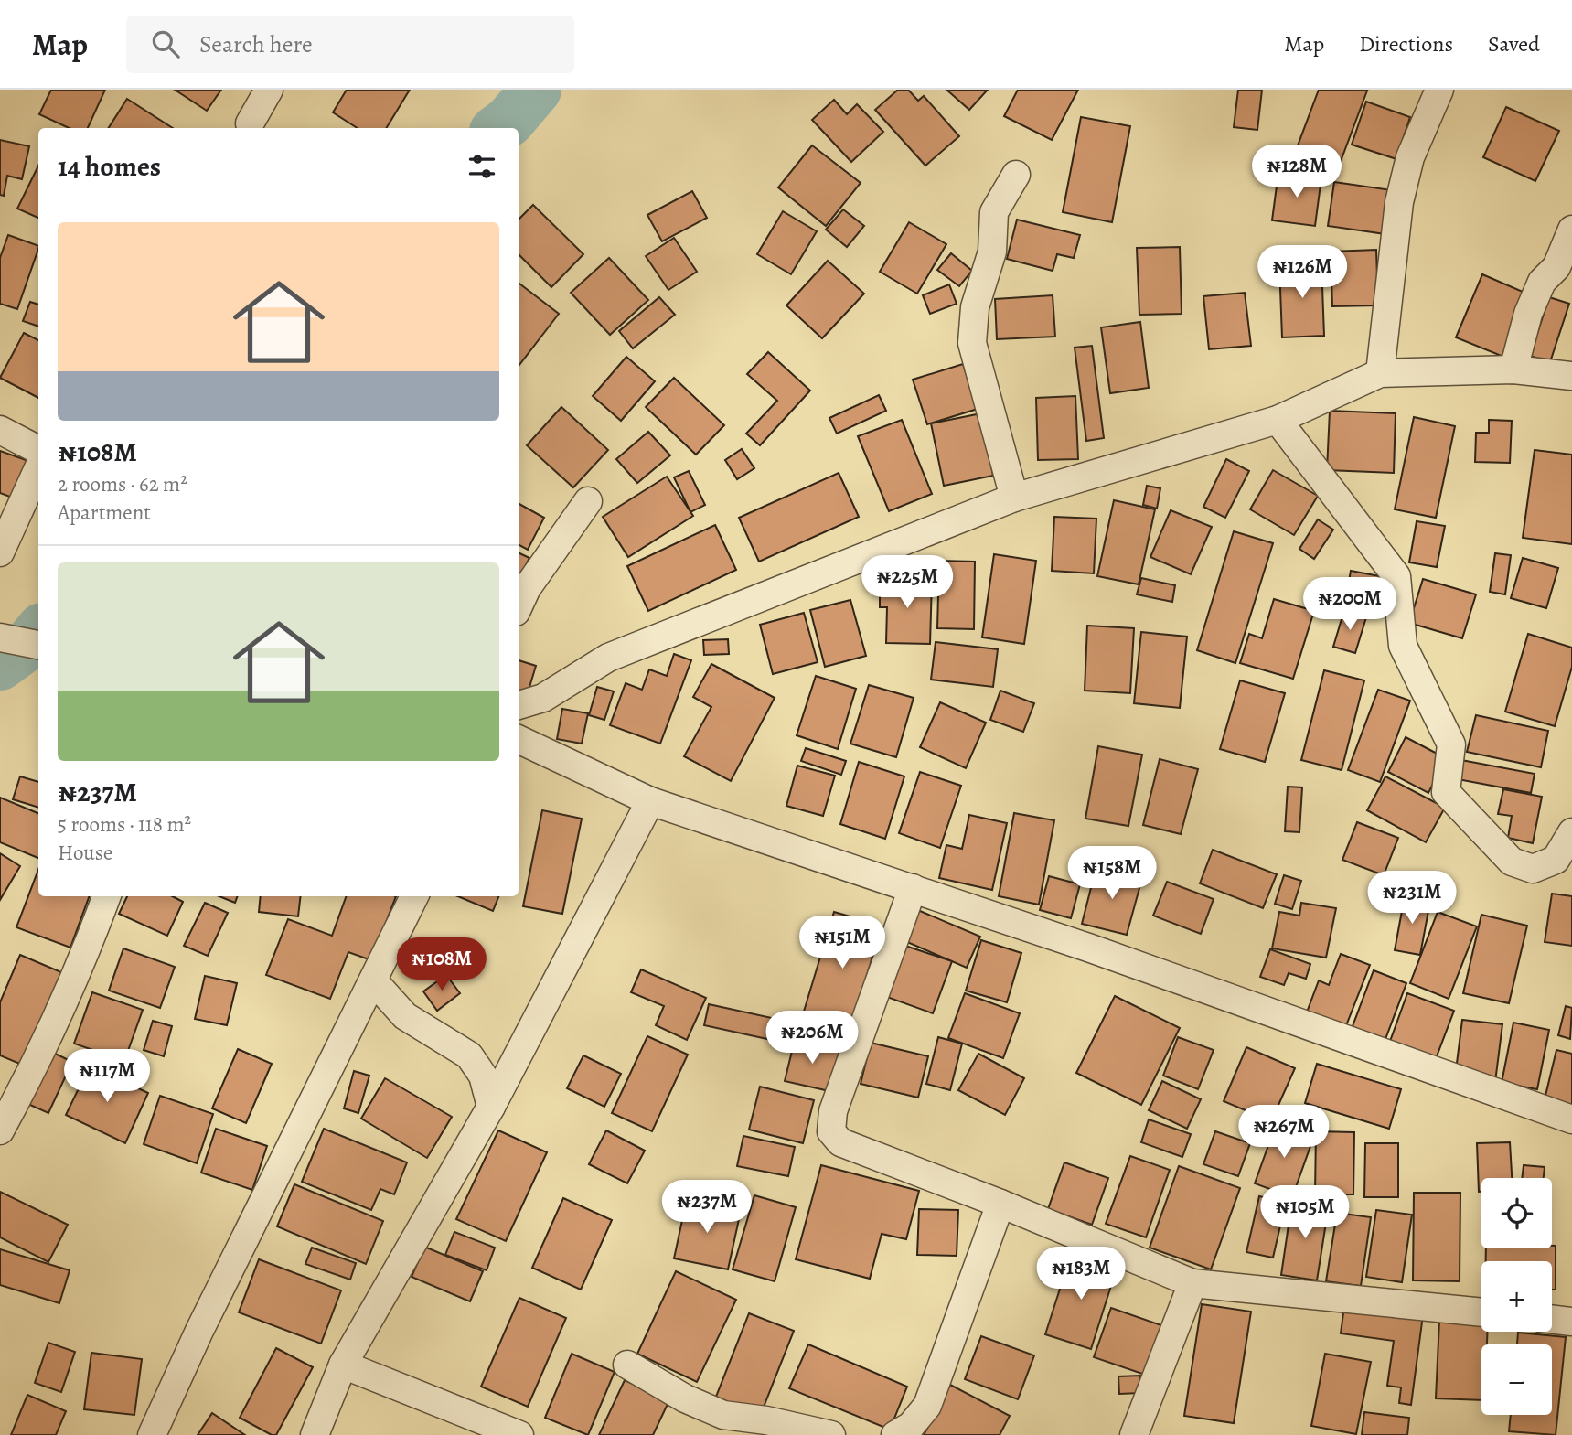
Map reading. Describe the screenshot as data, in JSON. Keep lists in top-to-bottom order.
{
  "page": {
    "header": "Map",
    "search": "Search here",
    "nav": ["Map", "Directions", "Saved"],
    "heading": "14 homes",
    "price": [
      "₦128M",
      "₦126M",
      "₦225M",
      "₦200M",
      "₦158M",
      "₦231M",
      "₦151M",
      "₦108M",
      "₦206M",
      "₦117M",
      "₦267M",
      "₦237M",
      "₦105M",
      "₦183M"
    ],
    "list": [
      {
        "name": "₦108M",
        "note": "2 rooms · 62 m² · Apartment"
      },
      {
        "name": "₦237M",
        "note": "5 rooms · 118 m² · House"
      }
    ],
    "map_buttons": ["+", "−"]
  }
}
